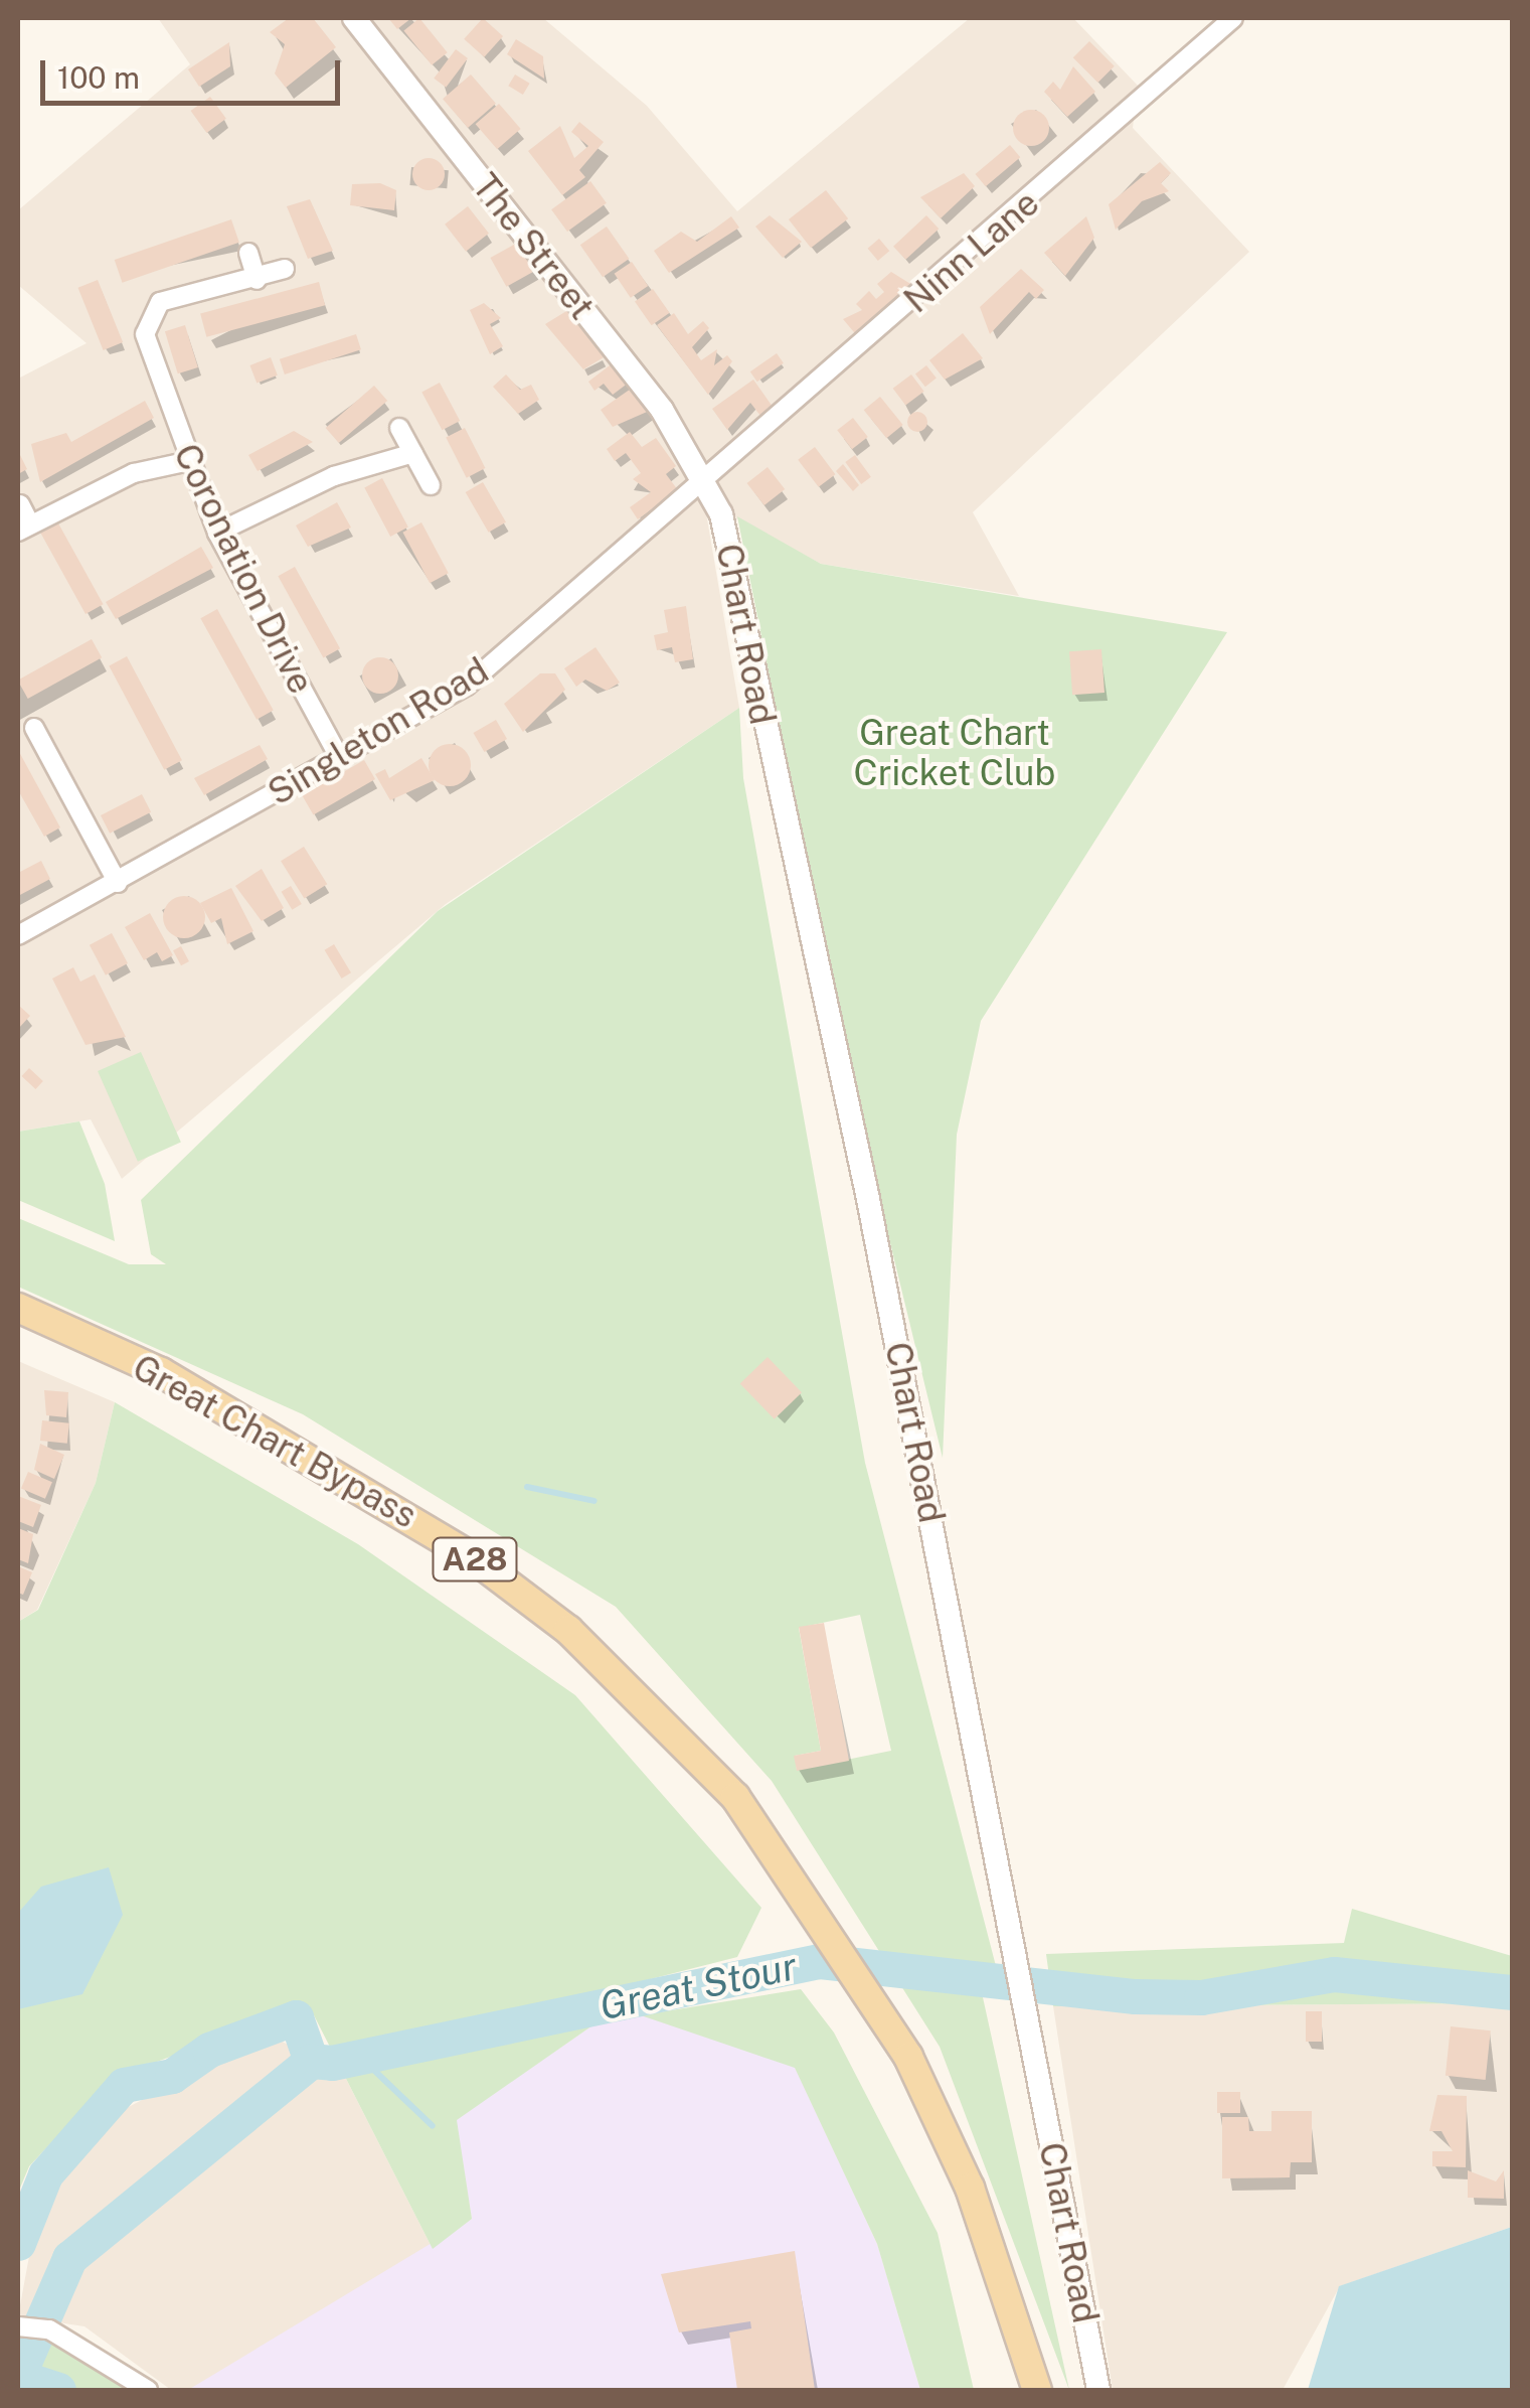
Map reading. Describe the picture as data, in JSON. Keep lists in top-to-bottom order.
{
  "streets": {
    "main road": ["Great Chart Bypass", "A28"],
    "street": [
      "The Street",
      "Ninn Lane",
      "Coronation Drive",
      "Chart Road",
      "Singleton Road"
    ]
  },
  "crossings": [
    ["The Street", "Ninn Lane"],
    ["The Street", "Chart Road"],
    ["The Street", "Singleton Road"],
    ["Ninn Lane", "Chart Road"],
    ["Ninn Lane", "Singleton Road"],
    ["Coronation Drive", "Singleton Road"],
    ["Chart Road", "Singleton Road"]
  ],
  "water": ["Great Stour"],
  "parks": ["Great Chart Cricket Club"],
  "scale_bar": "100 m"
}
